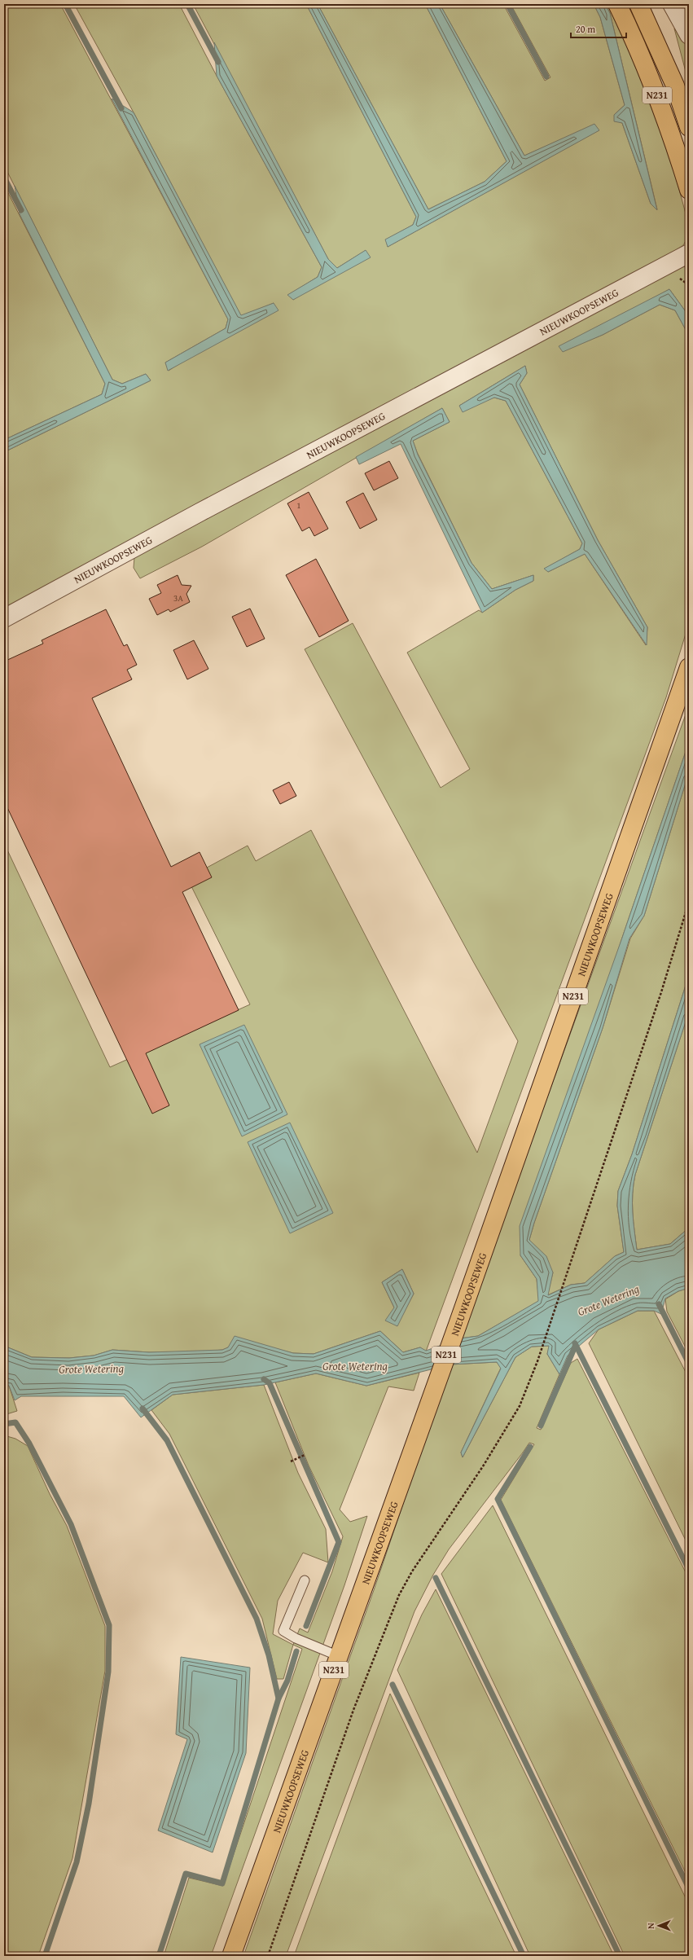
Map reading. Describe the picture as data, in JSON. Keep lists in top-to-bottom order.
{
  "streets": {
    "main road": ["N231", "NIEUWKOOPSEWEG"]
  },
  "water": ["Grote Wetering"],
  "house_numbers": ["1", "3A"],
  "scale_bar": "20 m",
  "north": "left"
}
